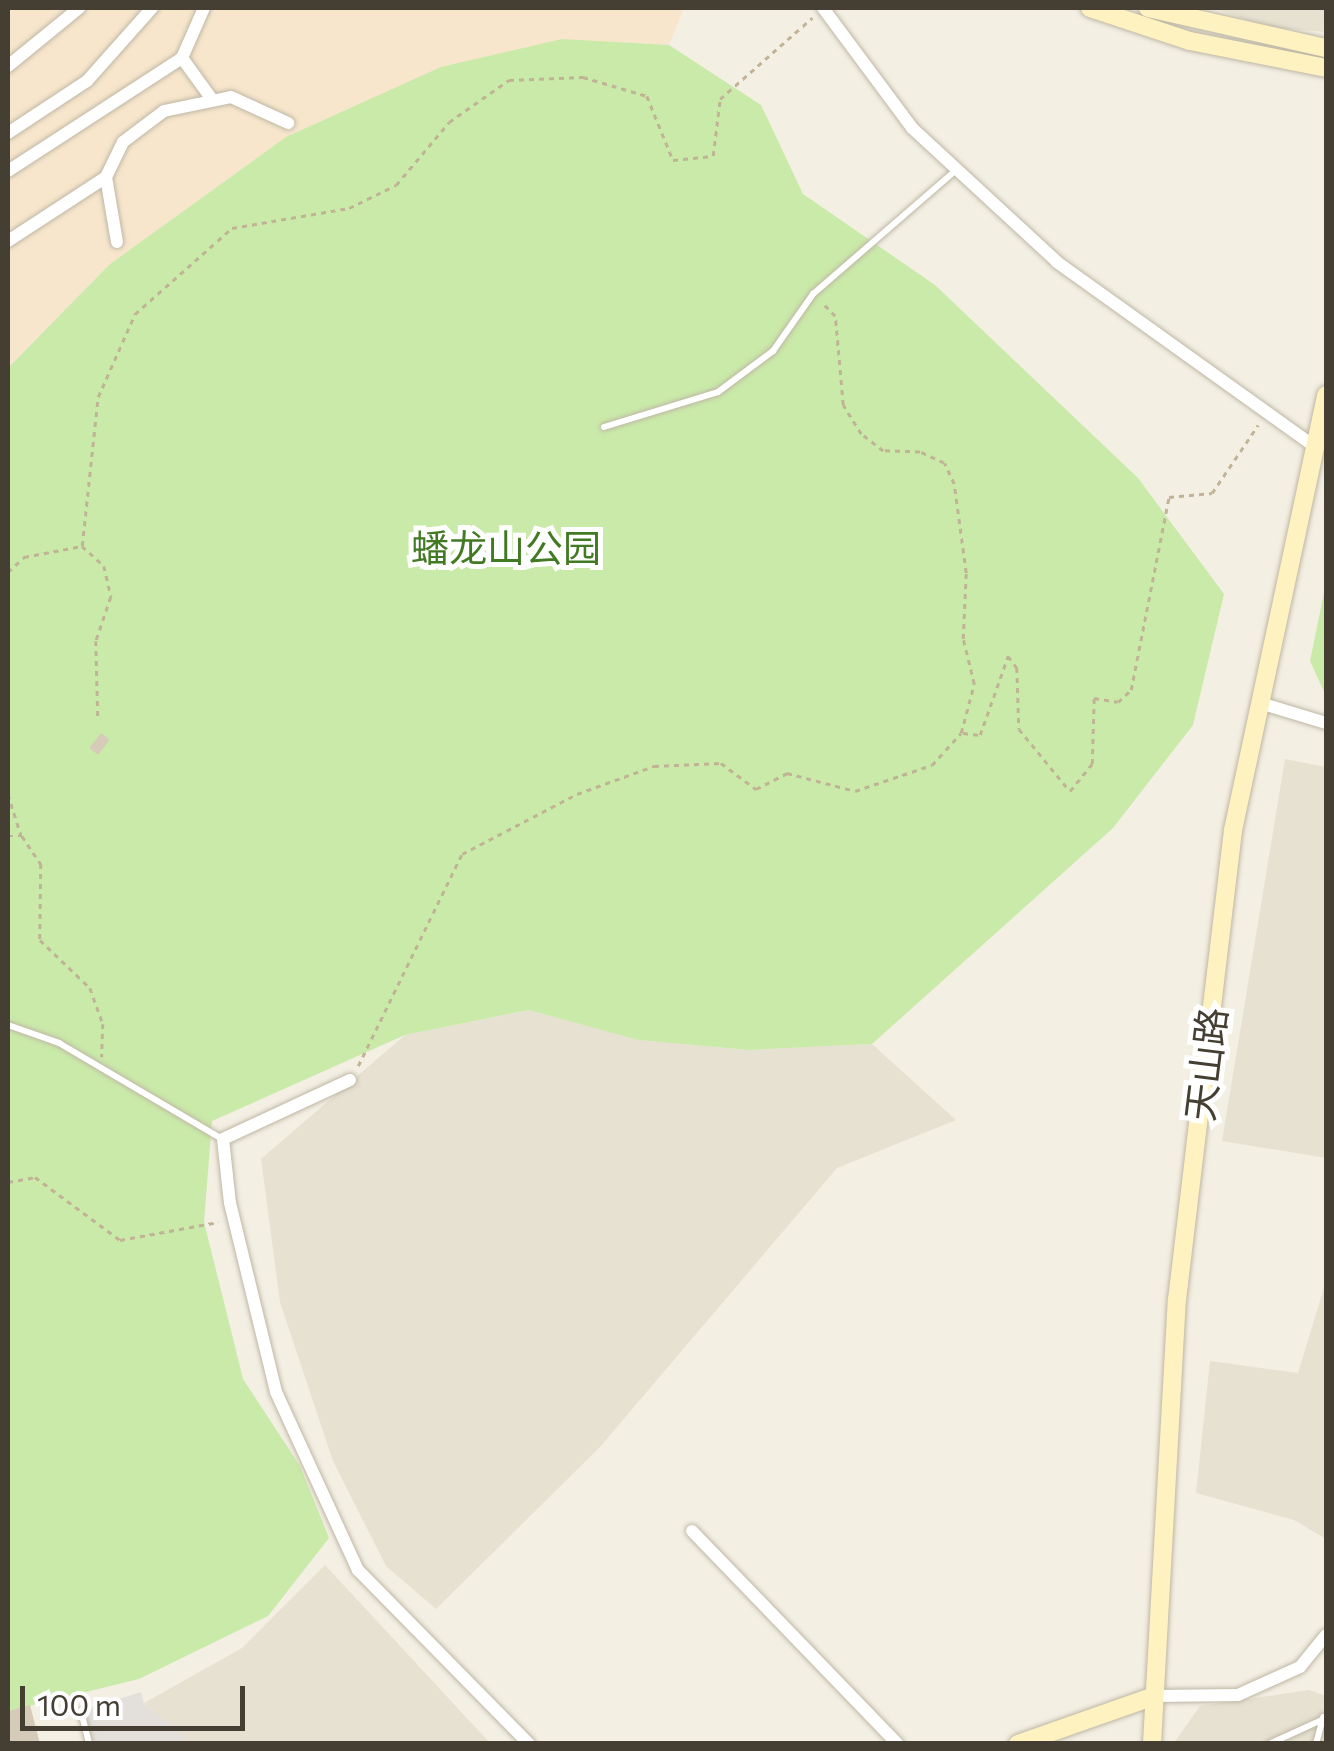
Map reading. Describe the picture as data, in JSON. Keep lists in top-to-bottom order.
{
  "streets": {
    "street": ["天山路"]
  },
  "parks": ["蟠龙山公园"],
  "scale_bar": "100 m"
}
